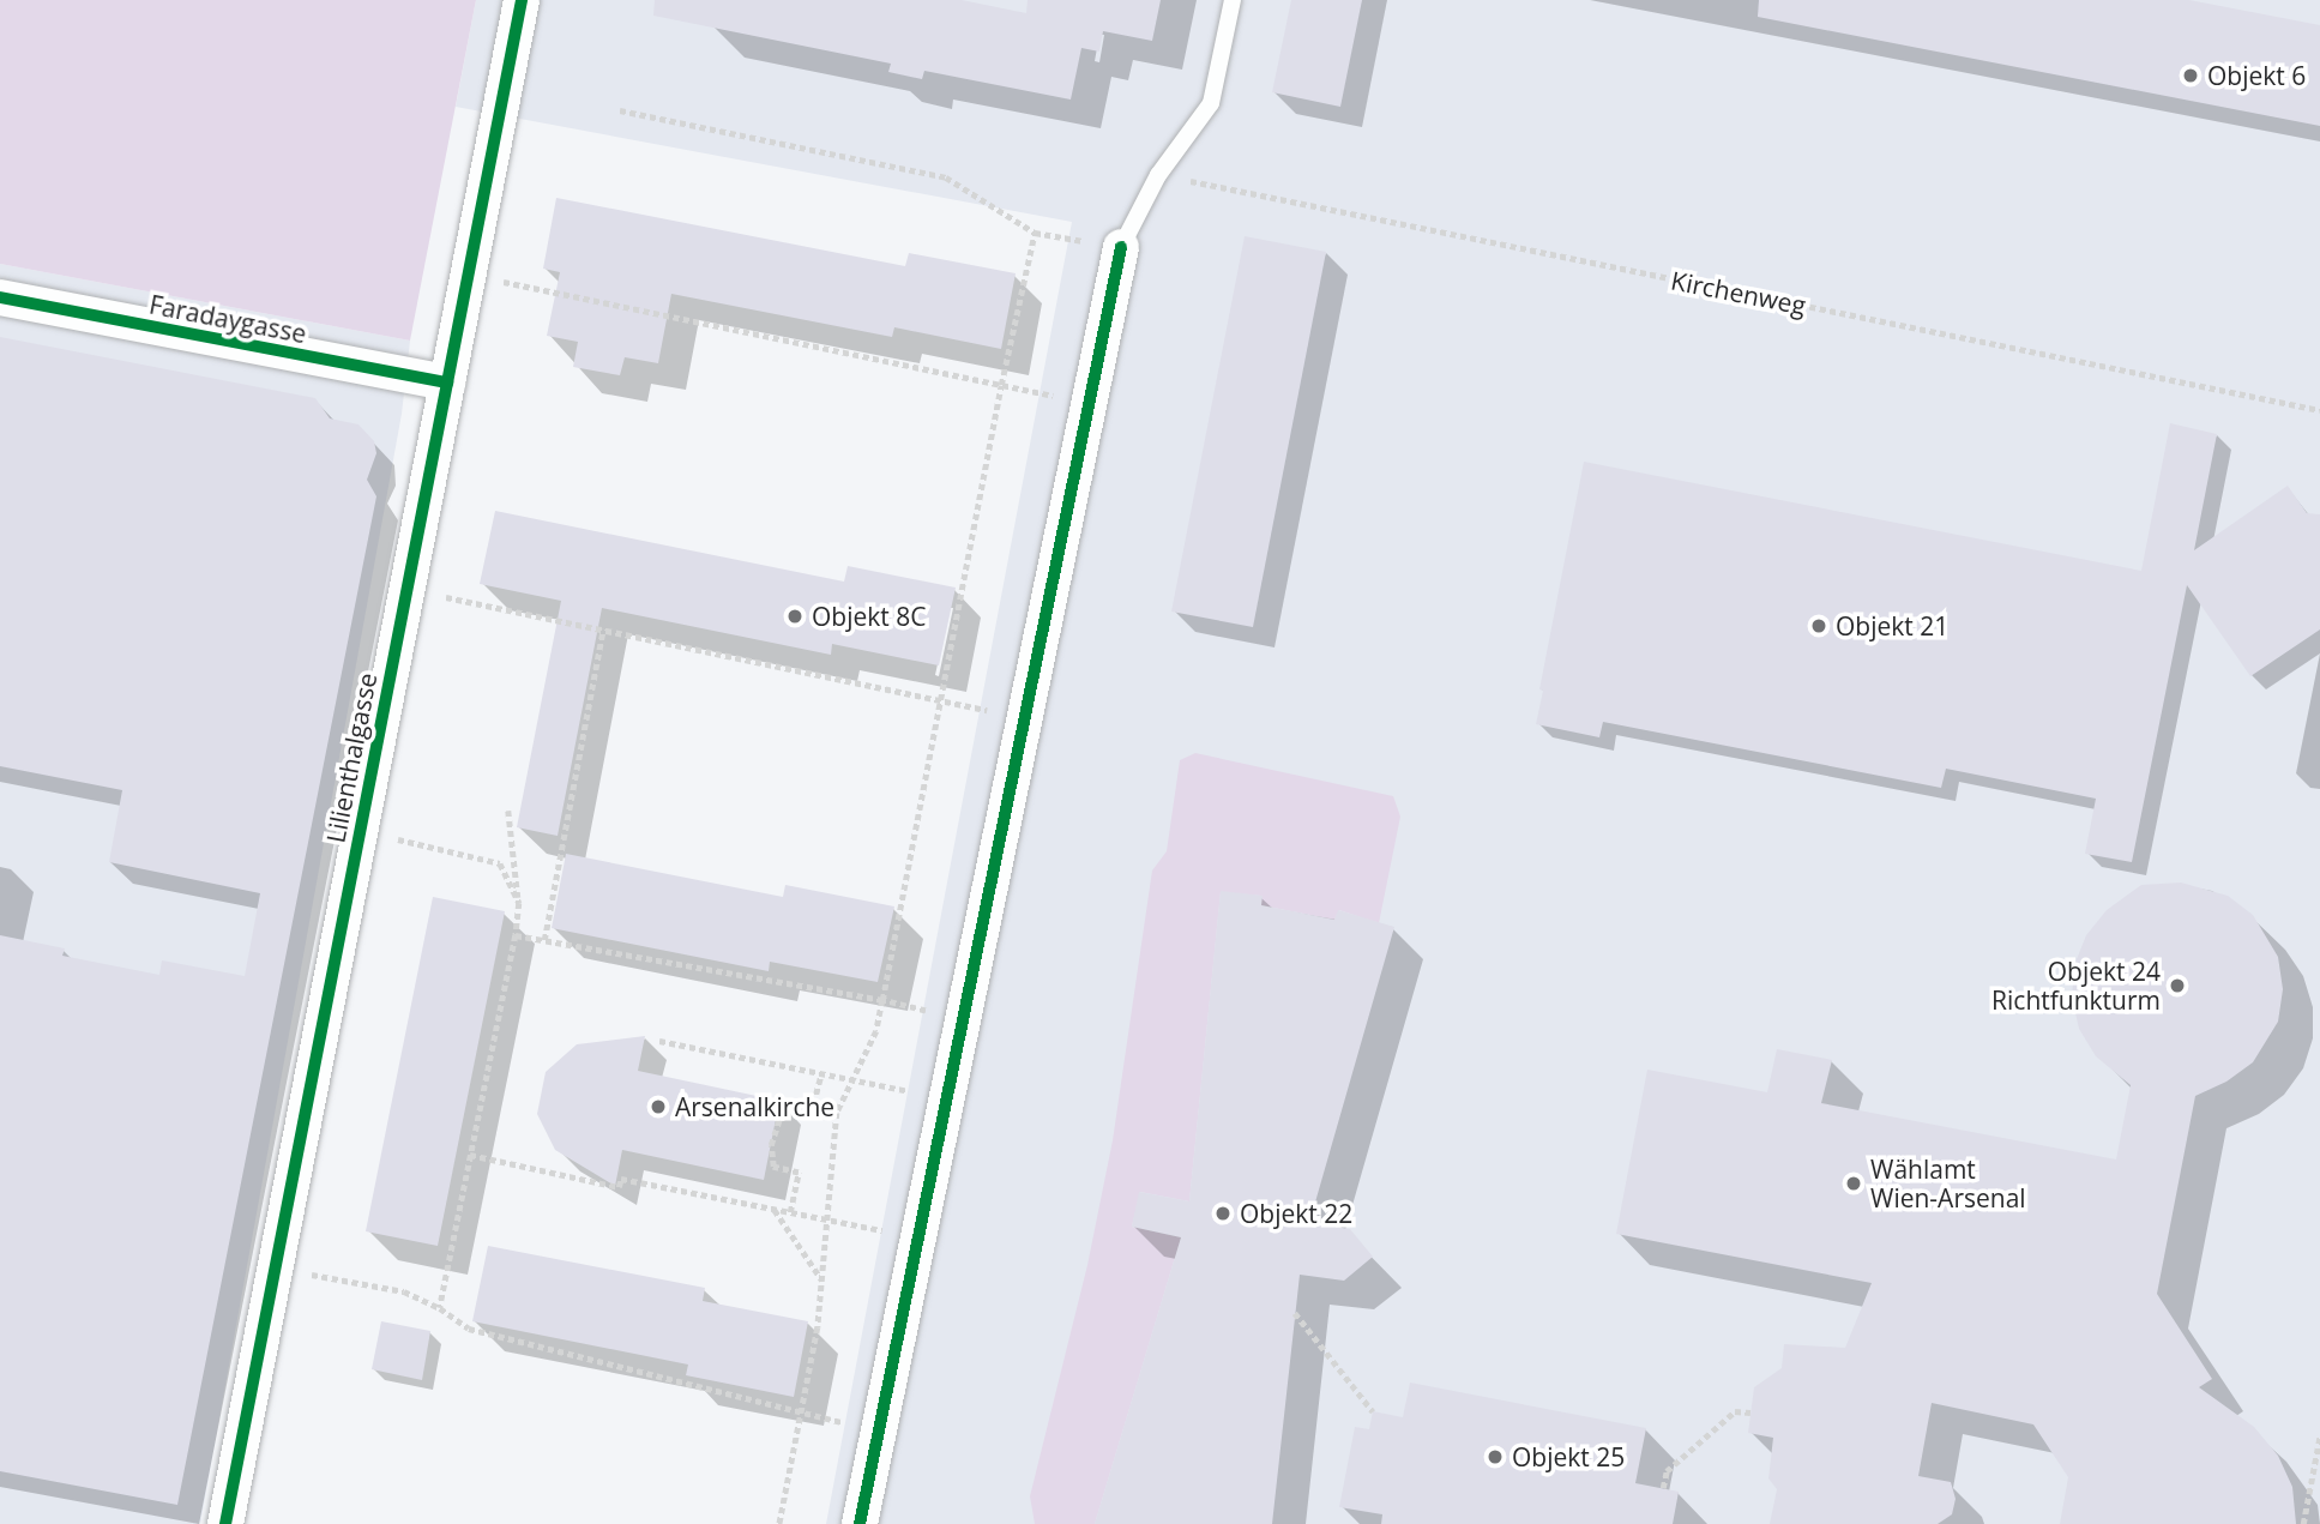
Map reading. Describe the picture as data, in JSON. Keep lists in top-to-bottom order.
{
  "streets": {
    "street": ["Faradaygasse", "Lilienthalgasse"],
    "path": ["Kirchenweg"]
  },
  "crossings": [
    ["Faradaygasse", "Lilienthalgasse"]
  ],
  "places": [
    "Objekt 6",
    "Objekt 8C",
    "Objekt 21",
    "Objekt 24 Richtfunkturm",
    "Arsenalkirche",
    "Wählamt Wien-Arsenal",
    "Objekt 22",
    "Objekt 25"
  ]
}
